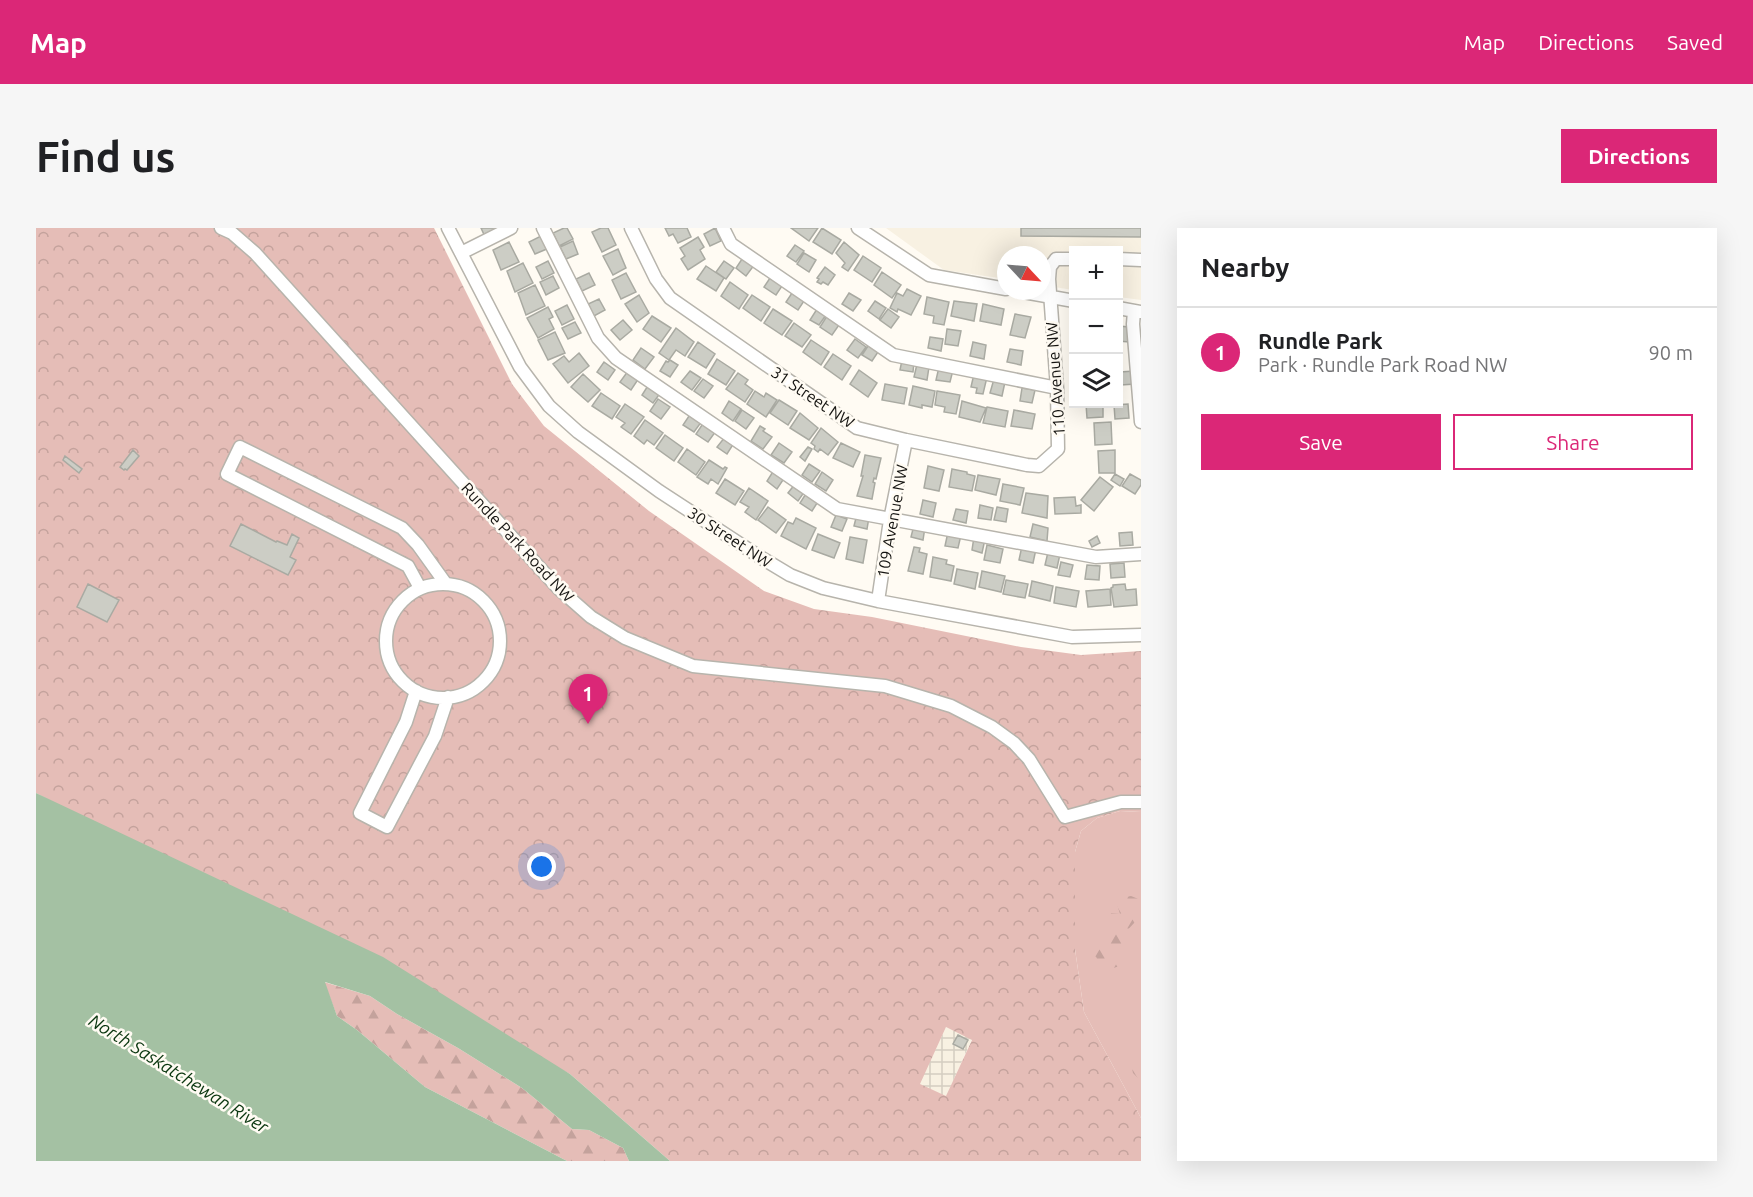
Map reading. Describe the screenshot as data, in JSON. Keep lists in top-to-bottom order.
{
  "streets": {
    "street": [
      "110 Avenue NW",
      "31 Street NW",
      "109 Avenue NW",
      "30 Street NW",
      "Rundle Park Road NW"
    ]
  },
  "crossings": [
    ["110 Avenue NW", "31 Street NW"],
    ["31 Street NW", "109 Avenue NW"],
    ["109 Avenue NW", "30 Street NW"]
  ],
  "water": ["North Saskatchewan River"],
  "north": "bottom right",
  "page": {
    "header": "Map",
    "nav": ["Map", "Directions", "Saved"],
    "buttons": [
      "Directions",
      ["Save", "Share"]
    ],
    "title": "Find us",
    "heading": "Nearby",
    "map_buttons": ["+", "−"],
    "list": [
      {
        "mark": "1",
        "name": "Rundle Park",
        "note": "Park · Rundle Park Road NW",
        "value": "90 m"
      }
    ],
    "pins": "1"
  }
}
